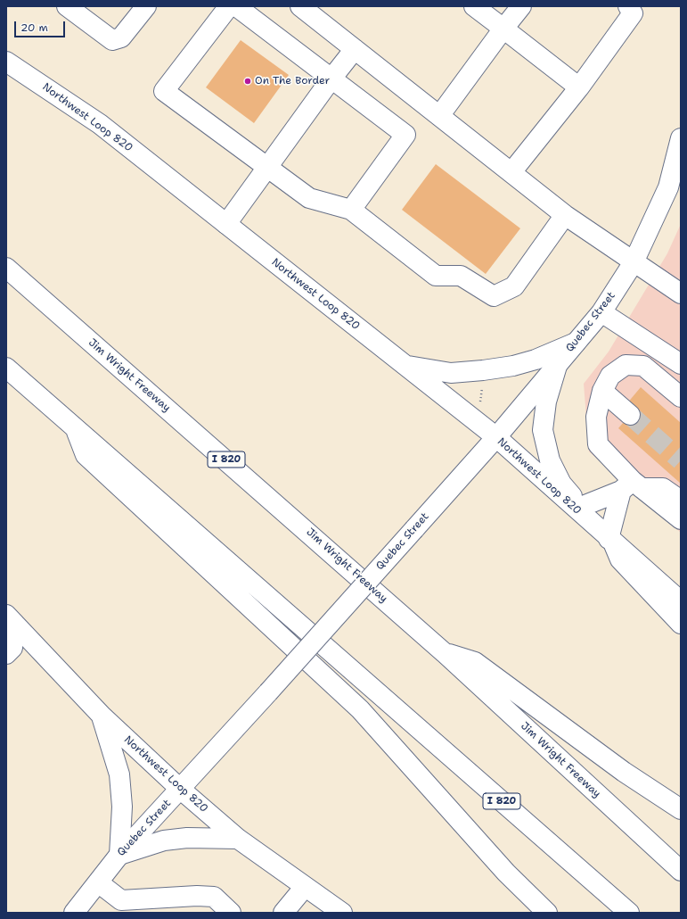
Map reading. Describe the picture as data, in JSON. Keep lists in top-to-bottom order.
{
  "streets": {
    "main road": [
      "Northwest Loop 820",
      "Quebec Street",
      "Jim Wright Freeway",
      "I 820"
    ]
  },
  "crossings": [
    ["Northwest Loop 820", "Quebec Street"]
  ],
  "places": ["On The Border"],
  "scale_bar": "20 m"
}
